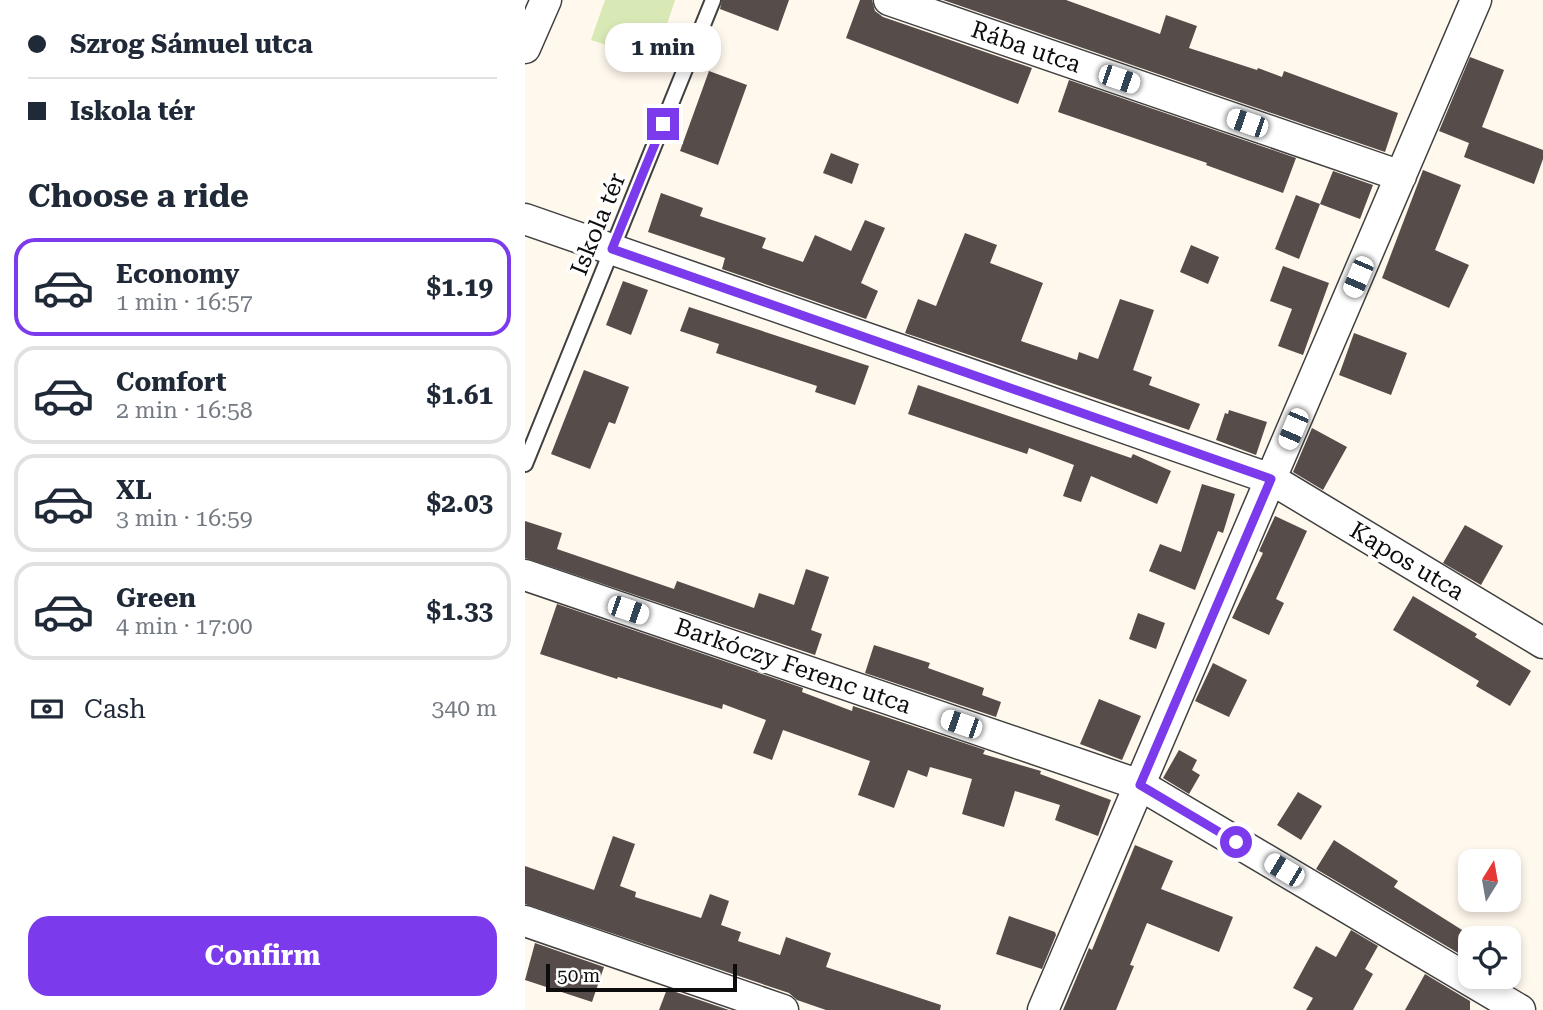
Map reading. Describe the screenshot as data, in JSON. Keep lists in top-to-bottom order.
{
  "streets": {
    "street": ["Rába utca", "Kapos utca", "Barkóczy Ferenc utca"],
    "lane": ["Iskola tér"]
  },
  "crossings": [
    ["Iskola tér", "Kapos utca"]
  ],
  "scale_bar": "50 m",
  "north": "top",
  "page": {
    "banner": ["Szrog Sámuel utca", "Iskola tér"],
    "bubble": "1 min",
    "heading": "Choose a ride",
    "list": [
      {
        "name": "Economy",
        "note": "1 min · 16:57",
        "value": "$1.19"
      },
      {
        "name": "Comfort",
        "note": "2 min · 16:58",
        "value": "$1.61"
      },
      {
        "name": "XL",
        "note": "3 min · 16:59",
        "value": "$2.03"
      },
      {
        "name": "Green",
        "note": "4 min · 17:00",
        "value": "$1.33"
      }
    ],
    "pay": ["Cash", "340 m"],
    "buttons": "Confirm",
    "scale": "50 m"
  }
}
